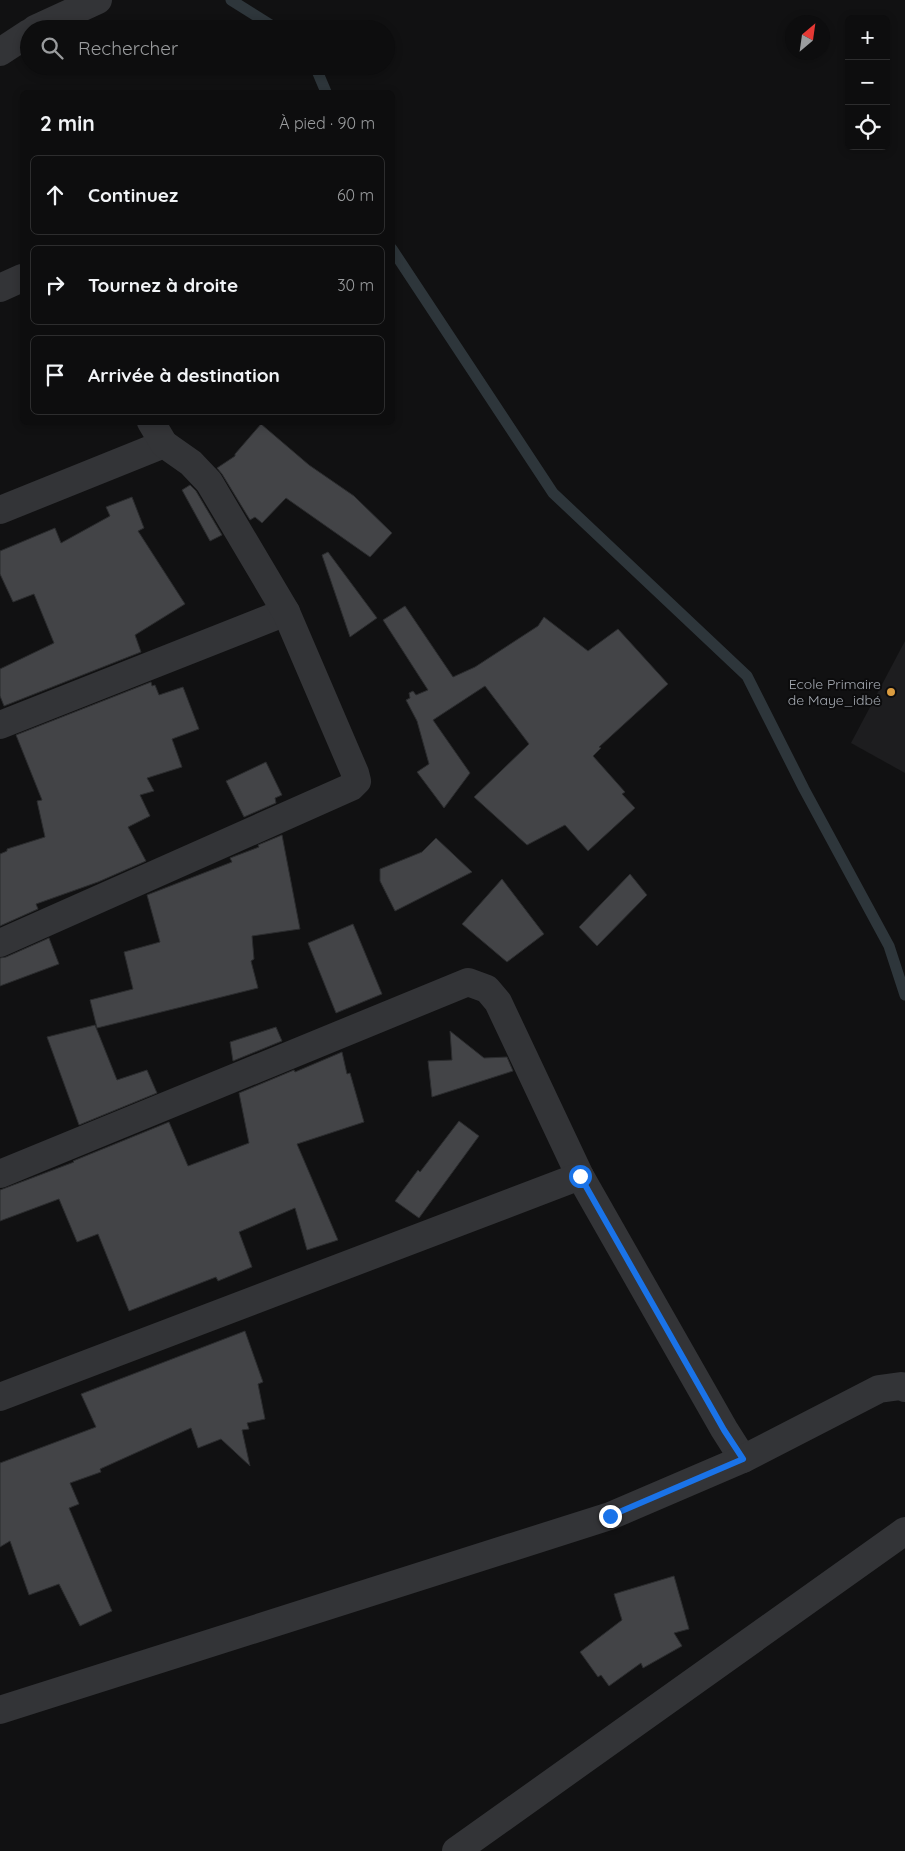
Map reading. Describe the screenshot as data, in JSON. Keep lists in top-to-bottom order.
{
  "places": ["Ecole Primaire de Maye_idbé"],
  "north": "top right",
  "page": {
    "map_buttons": ["+", "−"],
    "search": "Rechercher",
    "heading": ["2 min", "À pied · 90 m"],
    "list": [
      ["Continuez", "60 m"],
      ["Tournez à droite", "30 m"],
      "Arrivée à destination"
    ]
  }
}
